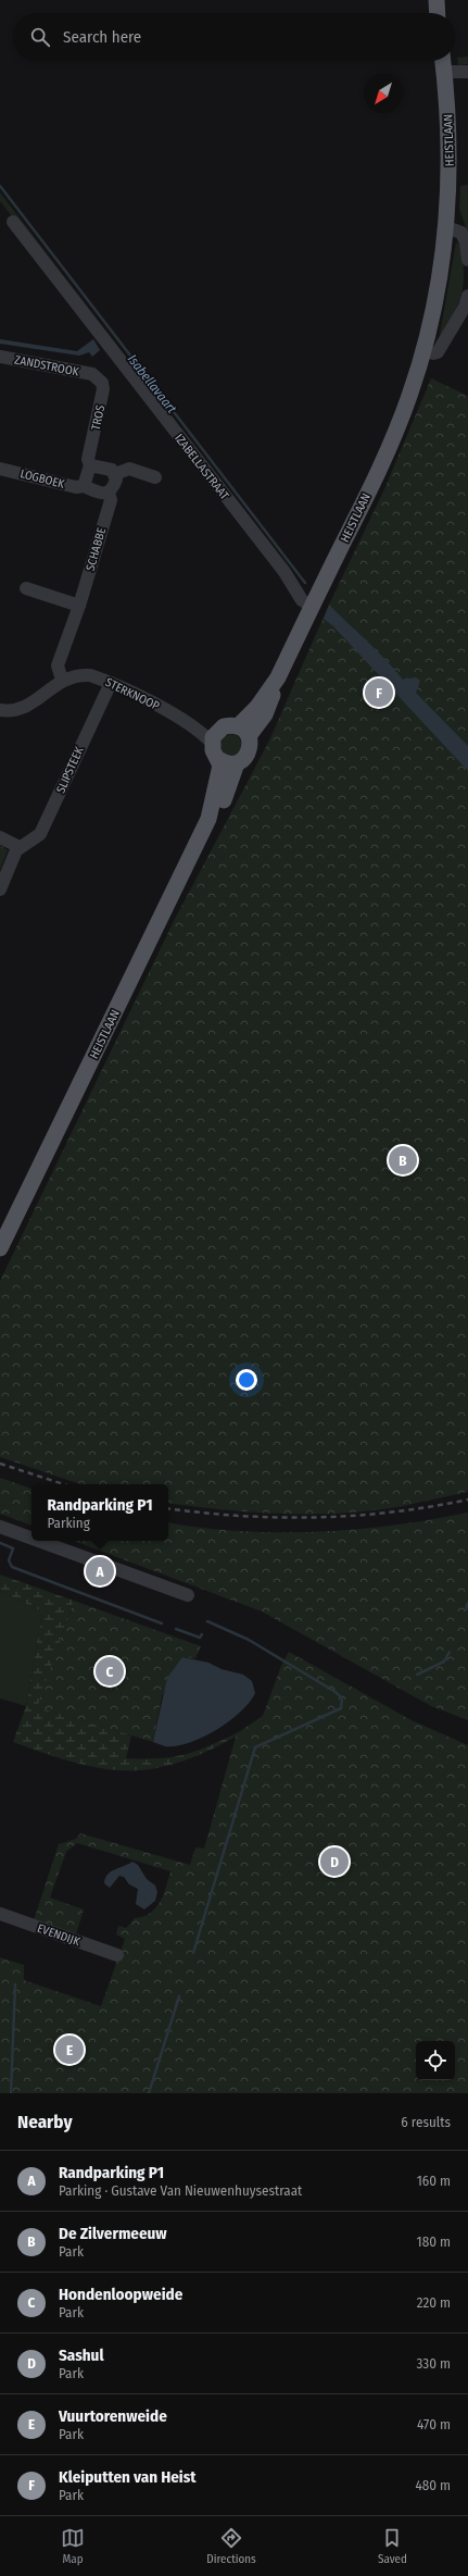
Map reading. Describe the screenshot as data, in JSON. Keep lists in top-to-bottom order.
{
  "streets": {
    "main road": ["HEISTLAAN"],
    "street": [
      "ZANDSTROOK",
      "TROS",
      "IZABELLASTRAAT",
      "LOGBOEK",
      "SCHABBE",
      "STERKNOOP",
      "SLIPSTEEK",
      "EVENDIJK"
    ]
  },
  "crossings": [
    ["HEISTLAAN", "IZABELLASTRAAT"],
    ["HEISTLAAN", "STERKNOOP"],
    ["ZANDSTROOK", "TROS"],
    ["TROS", "LOGBOEK"],
    ["LOGBOEK", "SCHABBE"],
    ["SCHABBE", "STERKNOOP"],
    ["STERKNOOP", "SLIPSTEEK"]
  ],
  "water": ["Isabellavaart"],
  "north": "bottom left",
  "page": {
    "search": "Search here",
    "pins": [
      "F",
      "B",
      "A",
      "C",
      "D",
      "E"
    ],
    "popup": ["Randparking P1", "Parking"],
    "heading": ["Nearby", "6 results"],
    "list": [
      {
        "mark": "A",
        "name": "Randparking P1",
        "note": "Parking · Gustave Van Nieuwenhuysestraat",
        "value": "160 m"
      },
      {
        "mark": "B",
        "name": "De Zilvermeeuw",
        "note": "Park",
        "value": "180 m"
      },
      {
        "mark": "C",
        "name": "Hondenloopweide",
        "note": "Park",
        "value": "220 m"
      },
      {
        "mark": "D",
        "name": "Sashul",
        "note": "Park",
        "value": "330 m"
      },
      {
        "mark": "E",
        "name": "Vuurtorenweide",
        "note": "Park",
        "value": "470 m"
      },
      {
        "mark": "F",
        "name": "Kleiputten van Heist",
        "note": "Park",
        "value": "480 m"
      }
    ],
    "nav": ["Map", "Directions", "Saved"]
  }
}
